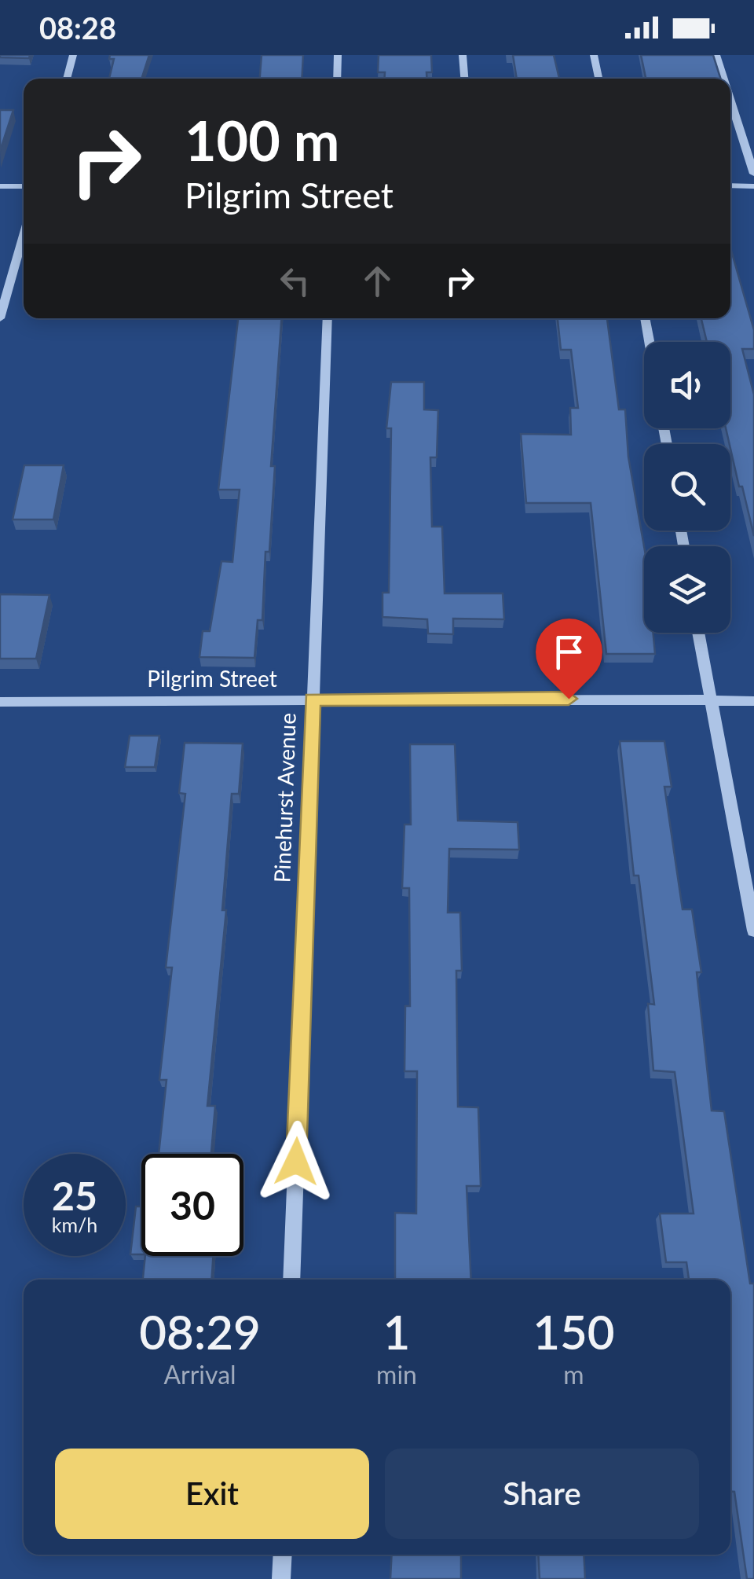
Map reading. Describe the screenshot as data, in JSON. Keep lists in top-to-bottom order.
{
  "streets": {
    "street": ["Pilgrim Street", "Pinehurst Avenue"]
  },
  "crossings": [
    ["Pilgrim Street", "Pinehurst Avenue"]
  ],
  "page": {
    "status": "08:28",
    "turn": ["100 m", "Pilgrim Street"],
    "speed": "25 km/h",
    "limit": "30",
    "eta": [
      "08:29",
      "Arrival",
      "1",
      "min",
      "150",
      "m"
    ],
    "buttons": ["Exit", "Share"]
  }
}
